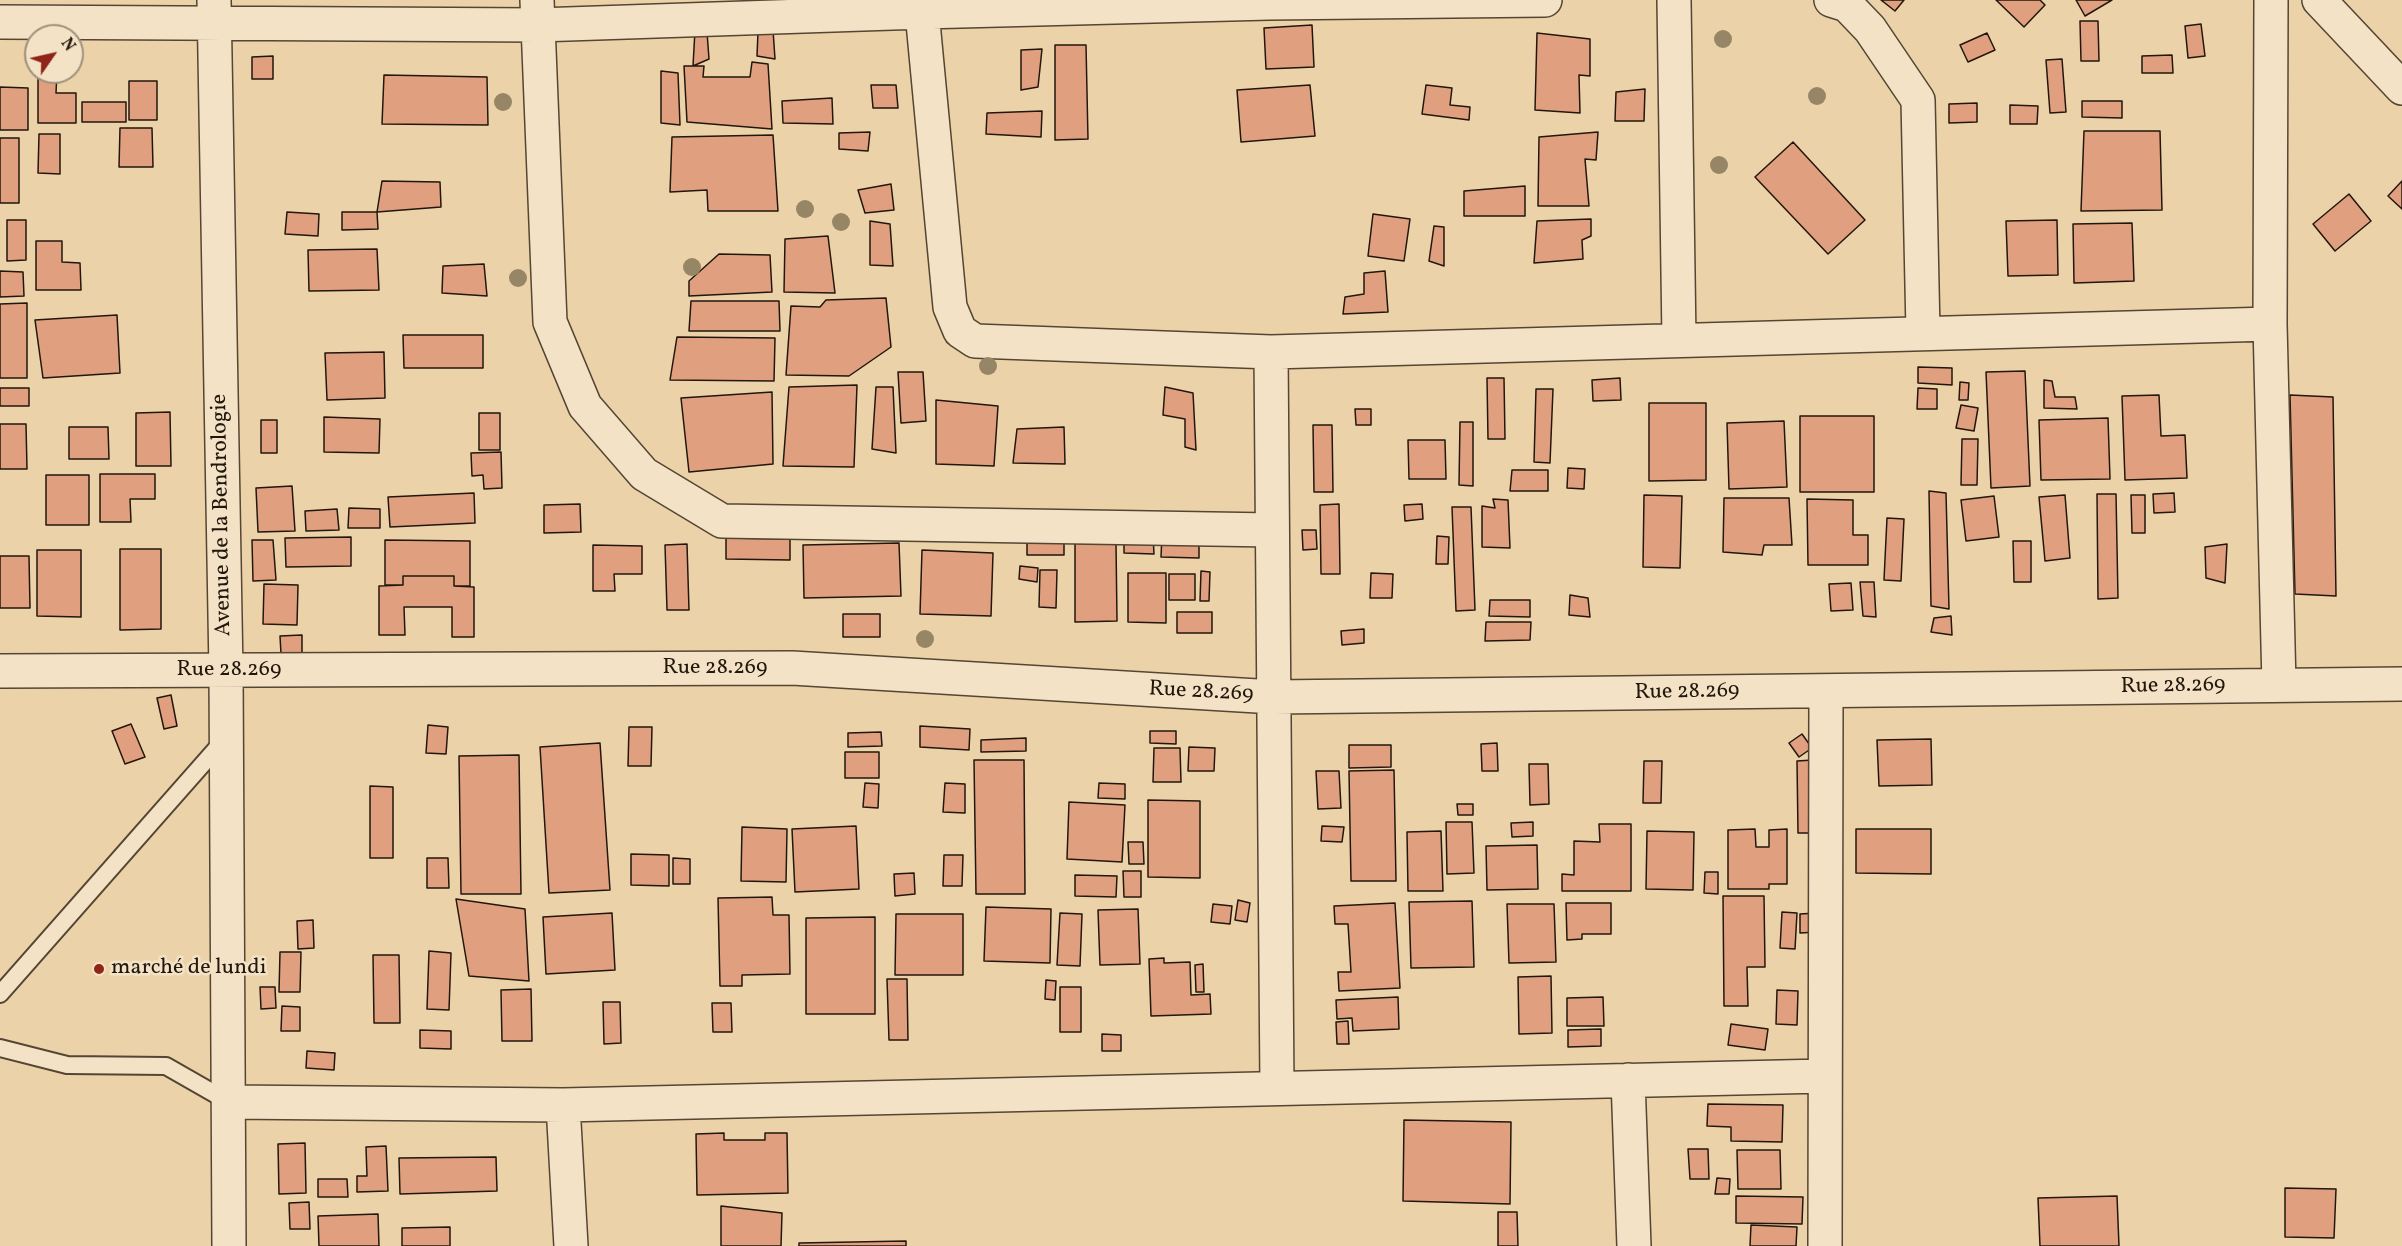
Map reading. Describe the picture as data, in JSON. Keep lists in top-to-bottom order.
{
  "streets": {
    "street": ["Avenue de la Bendrologie", "Rue 28.269"]
  },
  "crossings": [
    ["Avenue de la Bendrologie", "Rue 28.269"]
  ],
  "places": ["marché de lundi"],
  "north": "top right"
}
